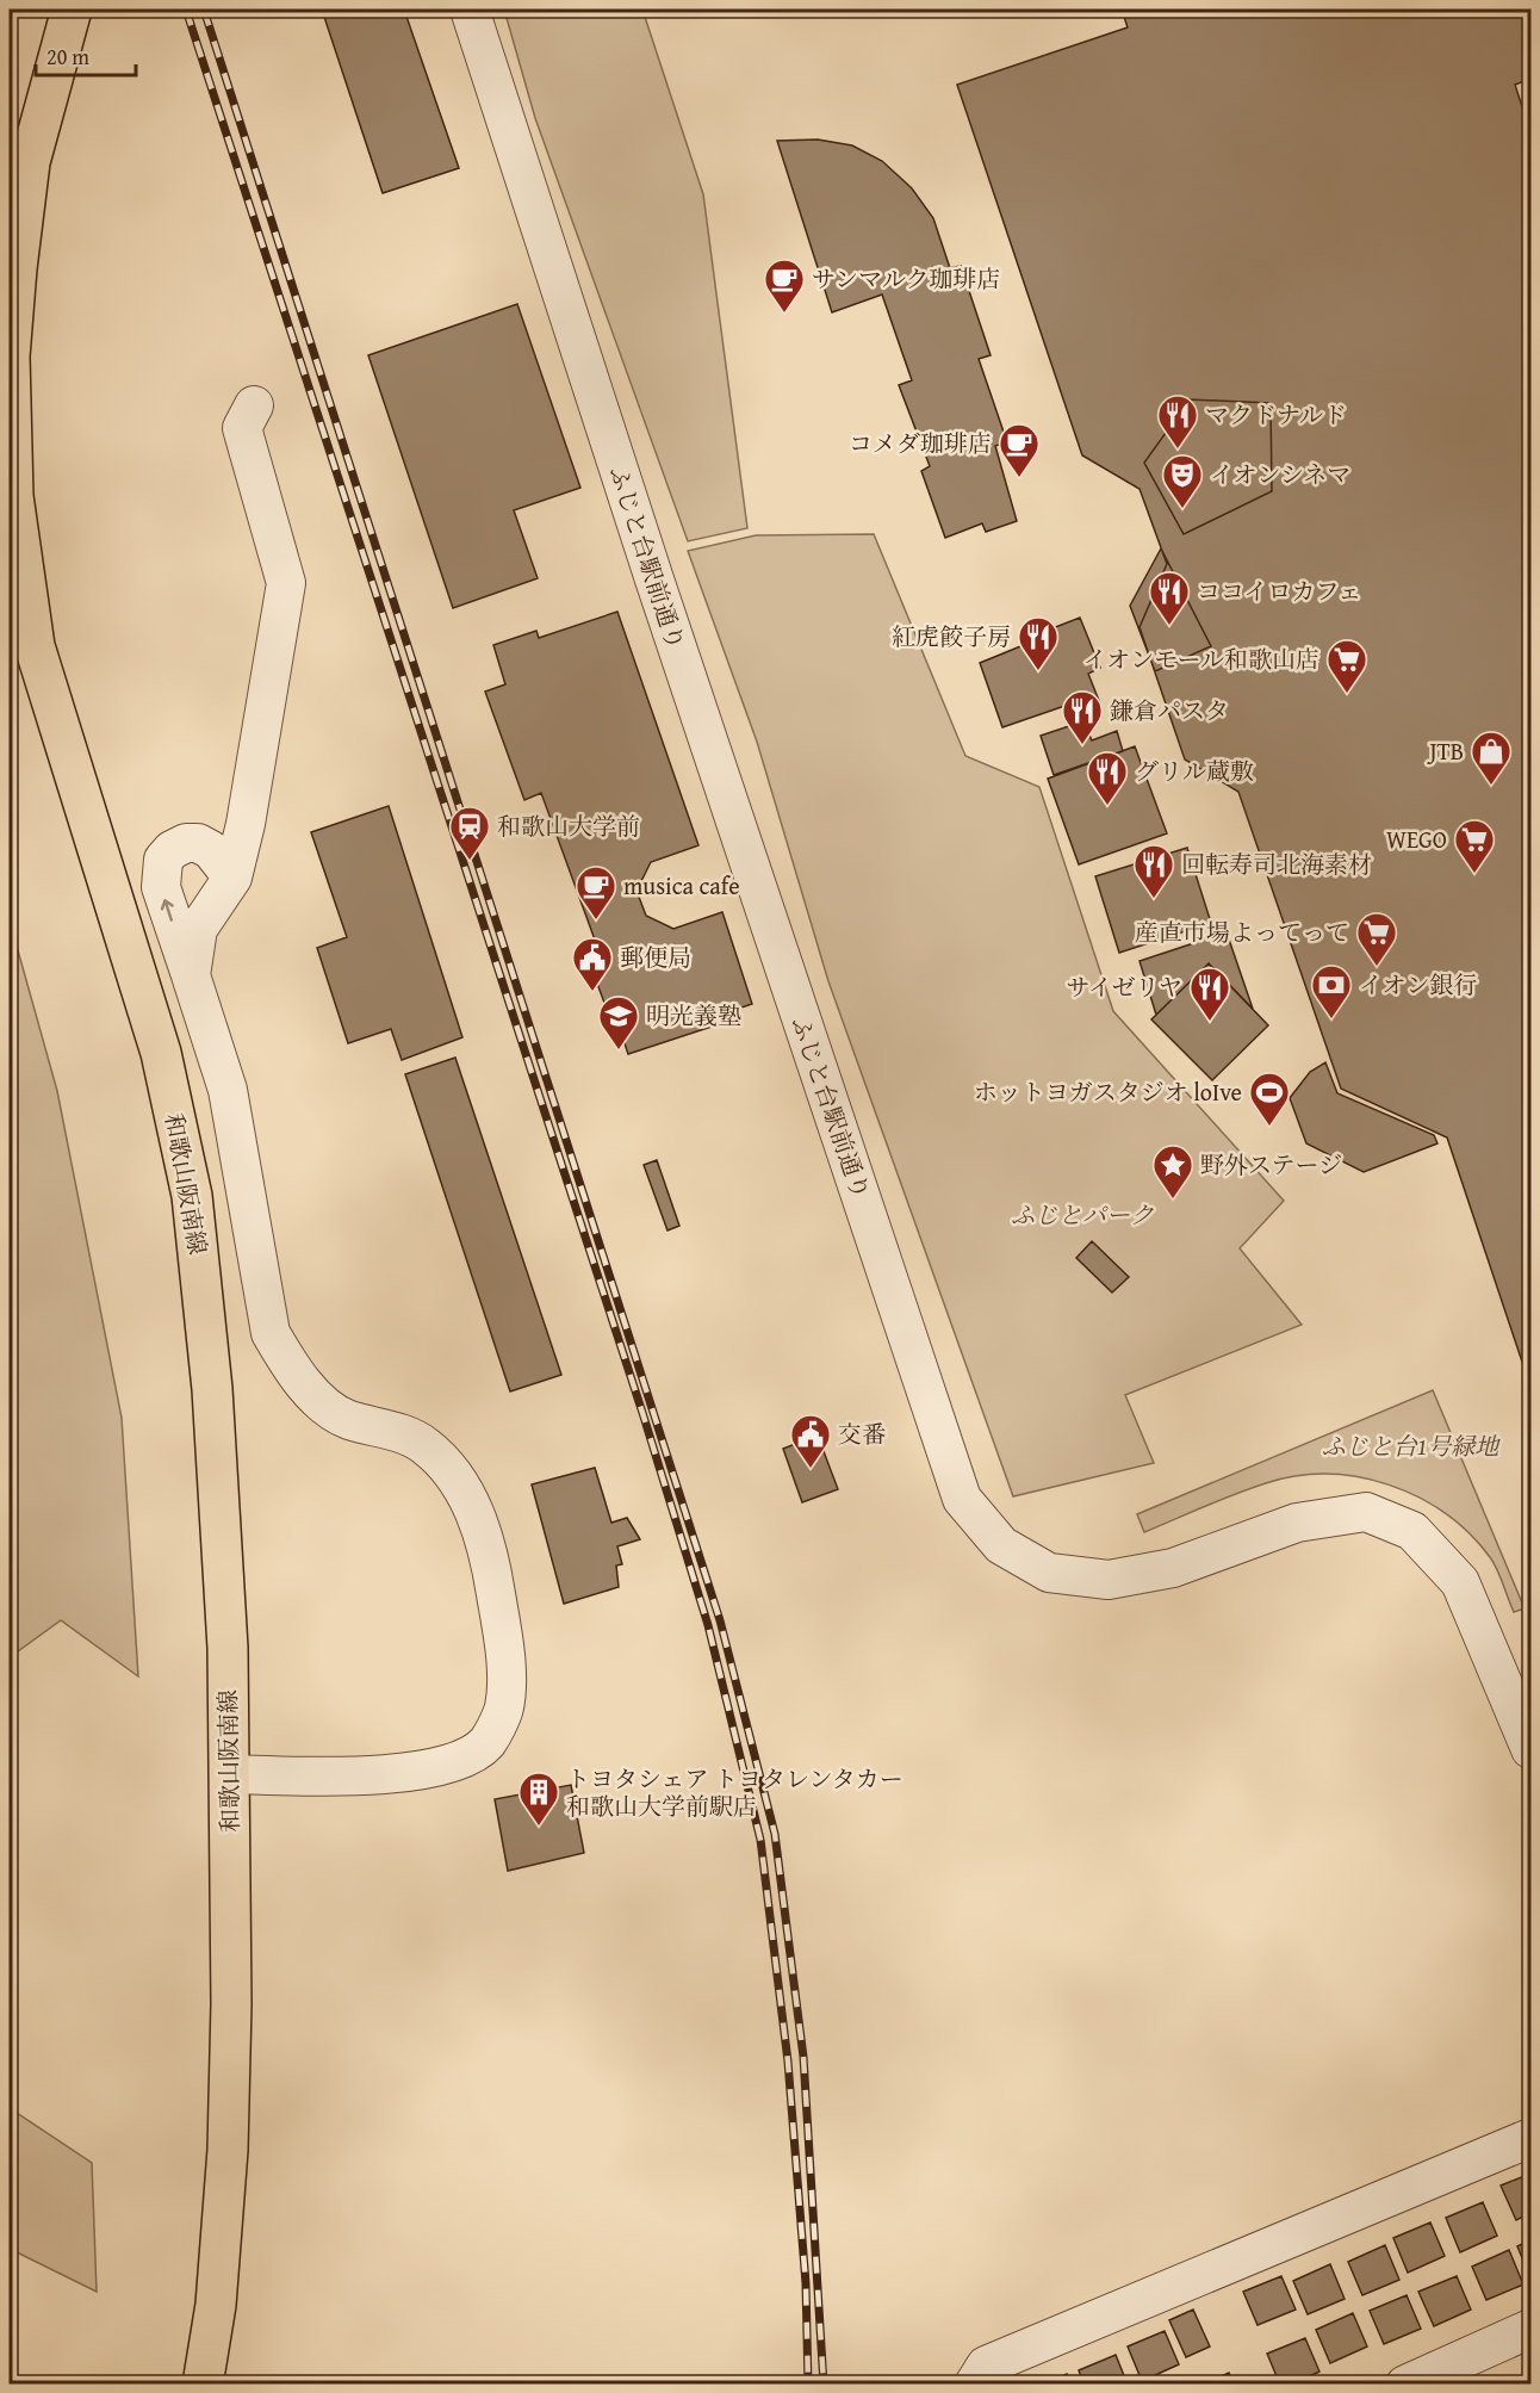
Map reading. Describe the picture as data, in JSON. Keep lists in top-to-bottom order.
{
  "streets": {
    "main road": ["和歌山阪南線"],
    "street": ["ふじと台駅前通り"]
  },
  "parks": ["ふじとパーク", "ふじと台1号緑地"],
  "places": {
    "cafe": ["サンマルク珈琲店", "コメダ珈琲店", "musica cafe"],
    "restaurant": [
      "マクドナルド",
      "ココイロカフェ",
      "紅虎餃子房",
      "鎌倉パスタ",
      "グリル蔵敷",
      "回転寿司北海素材",
      "サイゼリヤ"
    ],
    "theatre": ["イオンシネマ"],
    "supermarket": ["イオンモール和歌山店", "WEGO", "産直市場よってって"],
    "shop": ["JTB"],
    "station": ["和歌山大学前"],
    "public building": ["郵便局", "交番"],
    "bank": ["イオン銀行"],
    "school or university": ["明光義塾"],
    "sports": ["ホットヨガスタジオ loIve"],
    "place": ["野外ステージ"],
    "building": ["トヨタシェア トヨタレンタカー 和歌山大学前駅店"]
  },
  "scale_bar": "20 m"
}
